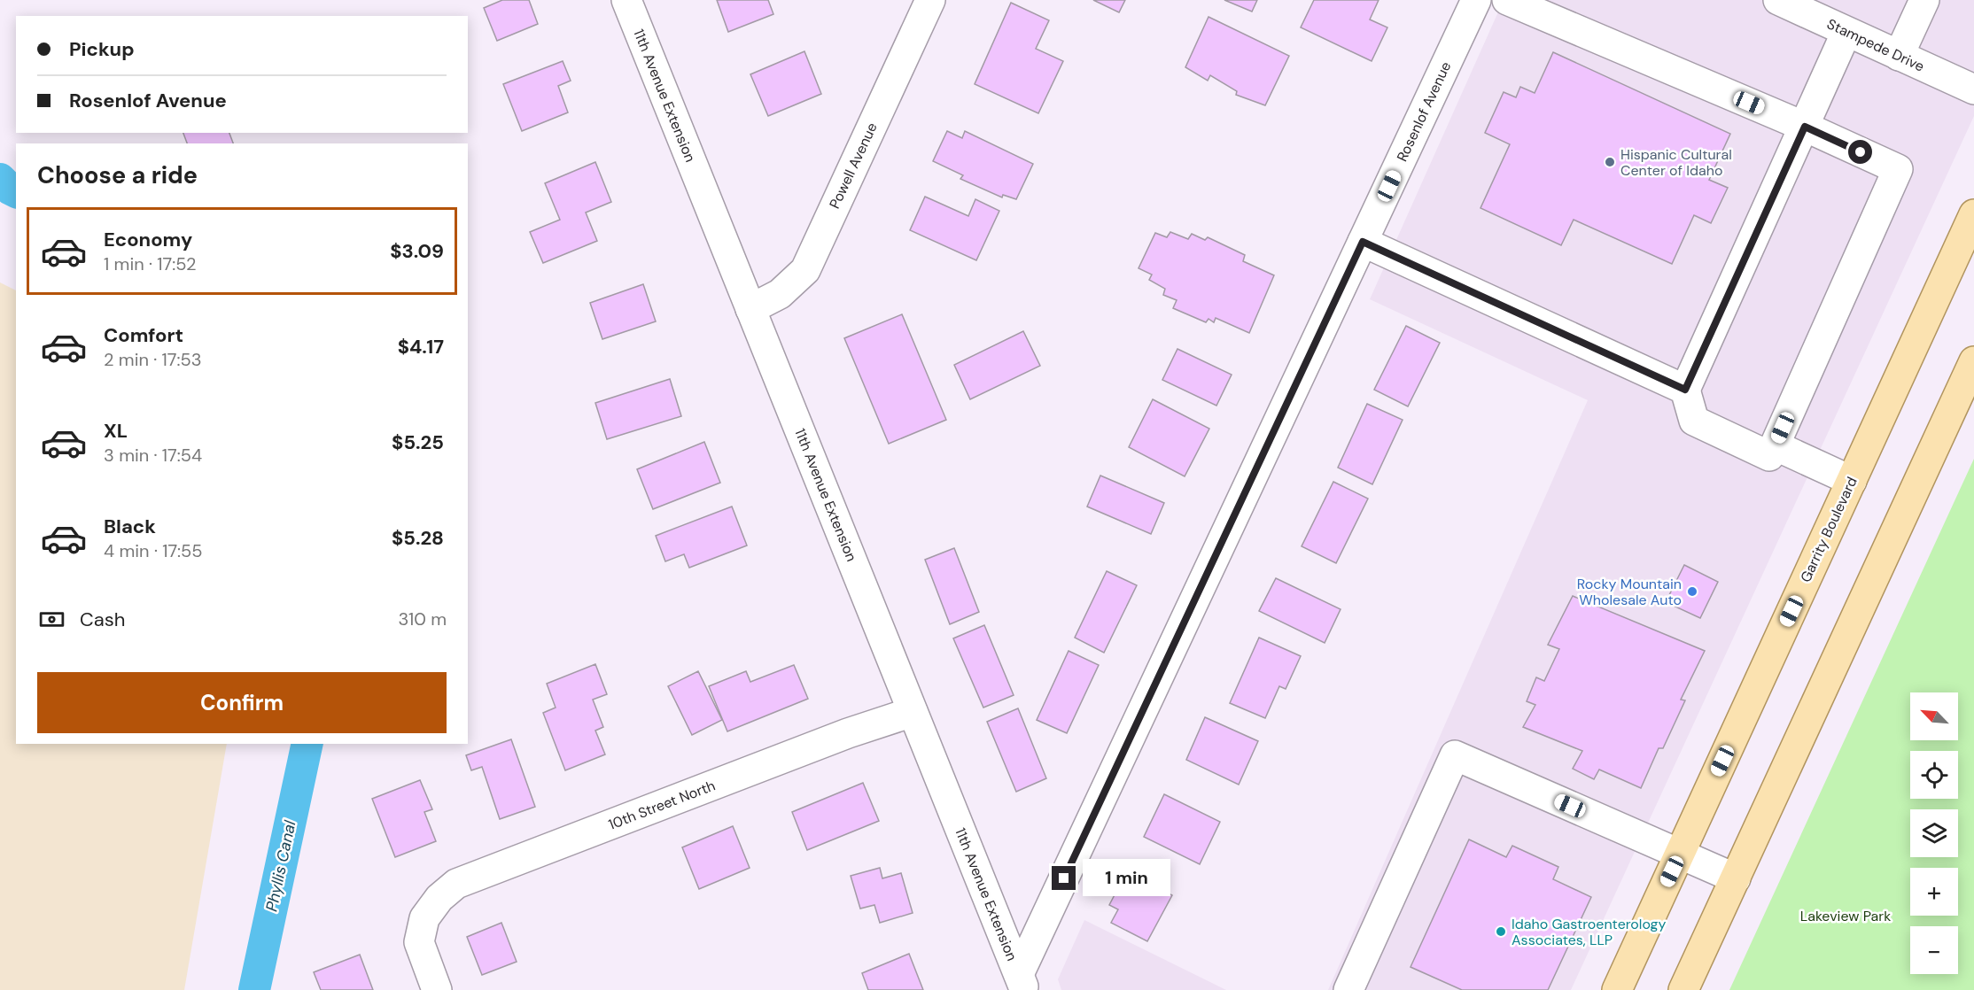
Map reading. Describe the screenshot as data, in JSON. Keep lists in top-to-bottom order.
{
  "streets": {
    "main road": ["Garrity Boulevard"],
    "street": [
      "Stampede Drive",
      "11th Avenue Extension",
      "Rosenlof Avenue",
      "Powell Avenue",
      "10th Street North"
    ]
  },
  "crossings": [
    ["11th Avenue Extension", "Rosenlof Avenue"],
    ["11th Avenue Extension", "Powell Avenue"],
    ["11th Avenue Extension", "10th Street North"]
  ],
  "water": ["Phyllis Canal"],
  "parks": ["Lakeview Park"],
  "places": ["Hispanic Cultural Center of Idaho", "Rocky Mountain Wholesale Auto", "Idaho Gastroenterology Associates, LLP"],
  "north": "top left",
  "page": {
    "banner": ["Pickup", "Rosenlof Avenue"],
    "heading": "Choose a ride",
    "list": [
      {
        "name": "Economy",
        "note": "1 min · 17:52",
        "value": "$3.09"
      },
      {
        "name": "Comfort",
        "note": "2 min · 17:53",
        "value": "$4.17"
      },
      {
        "name": "XL",
        "note": "3 min · 17:54",
        "value": "$5.25"
      },
      {
        "name": "Black",
        "note": "4 min · 17:55",
        "value": "$5.28"
      }
    ],
    "pay": ["Cash", "310 m"],
    "buttons": "Confirm",
    "map_buttons": ["+", "−"],
    "bubble": "1 min"
  }
}
